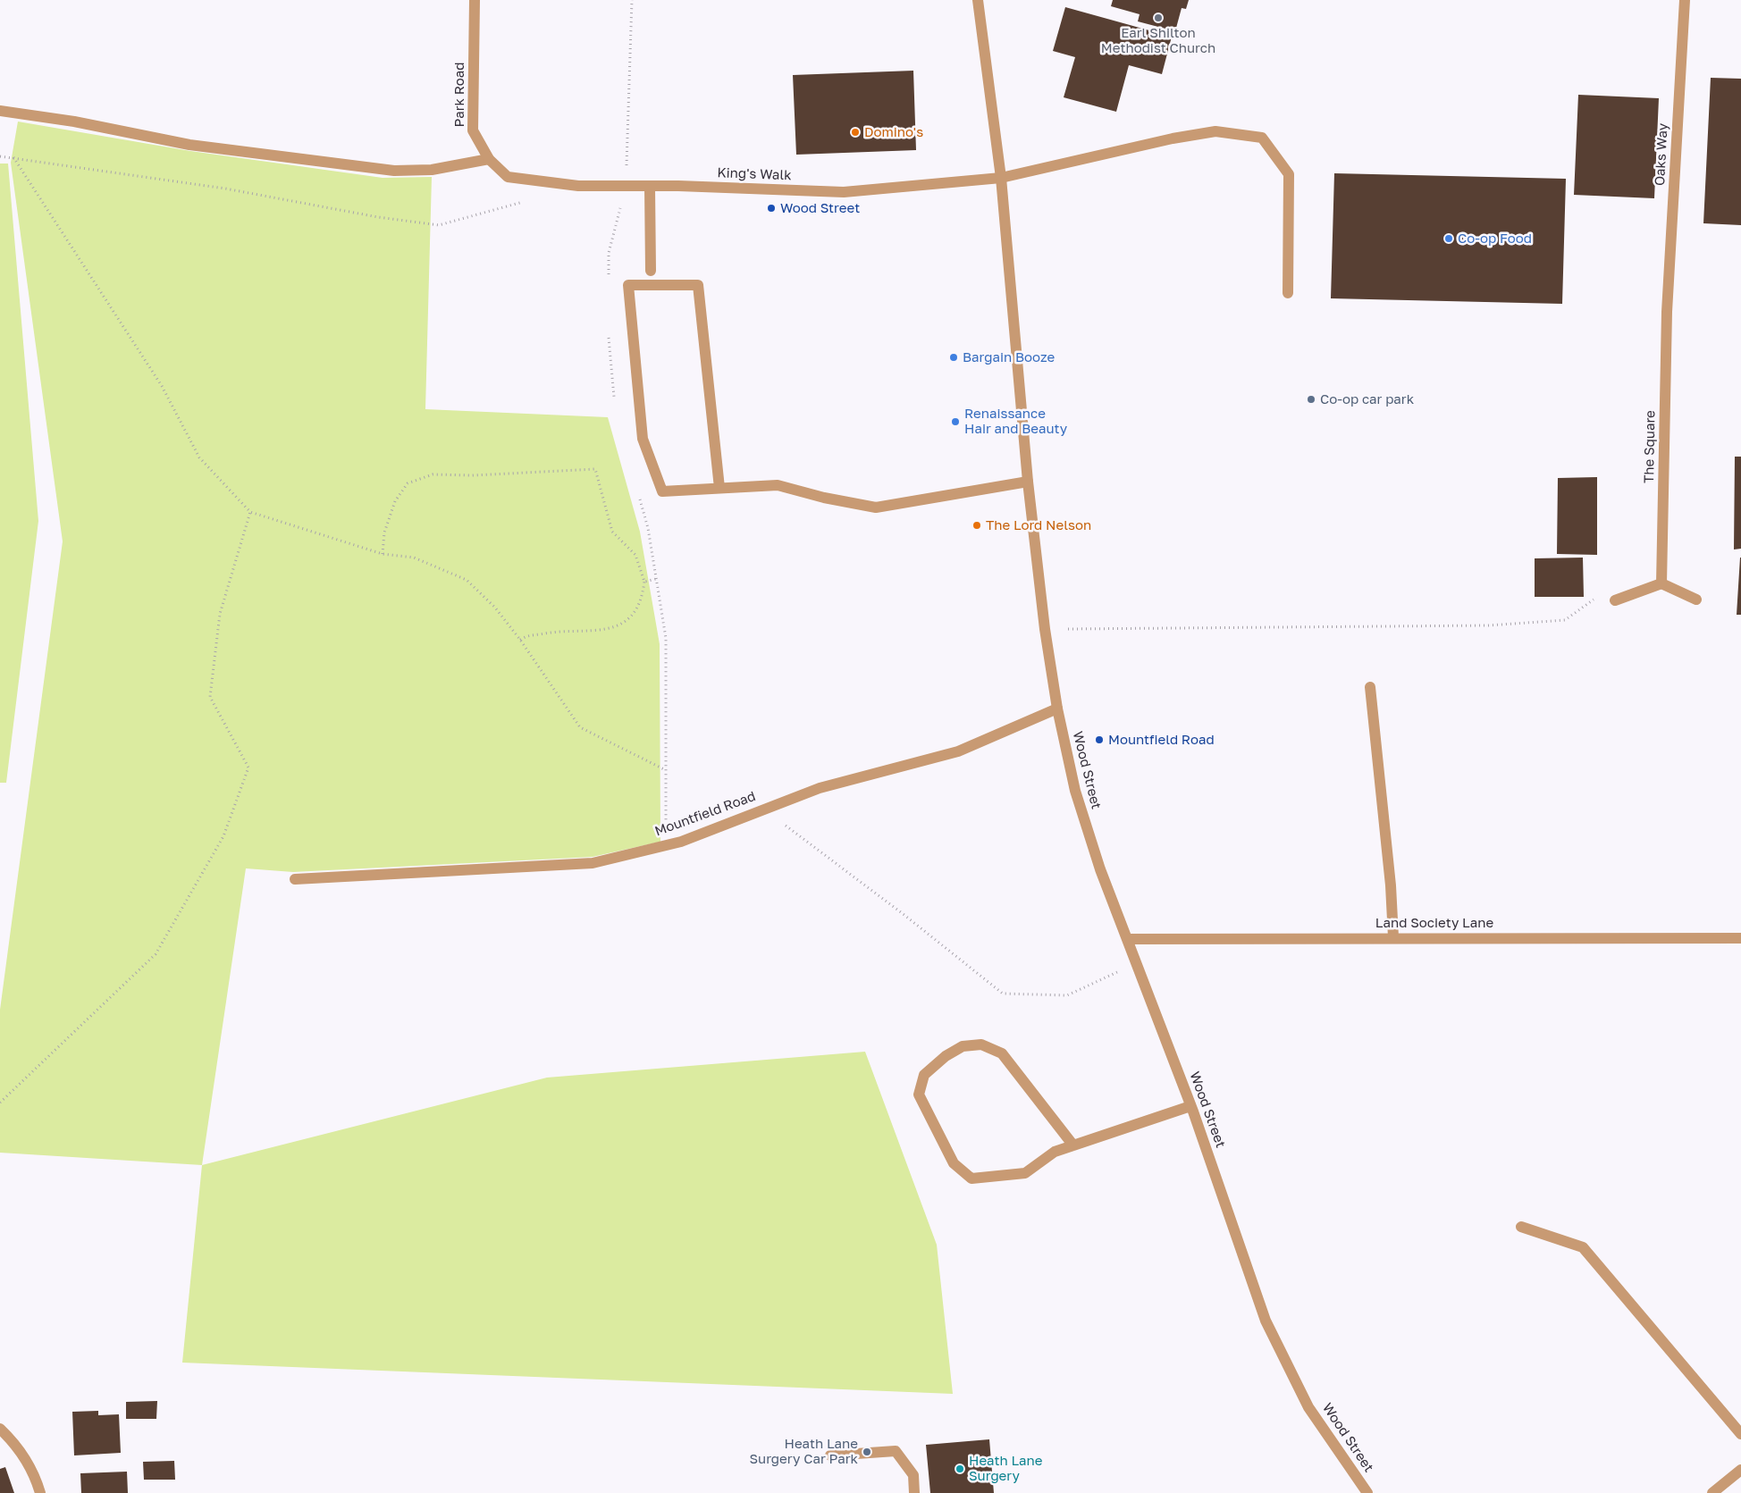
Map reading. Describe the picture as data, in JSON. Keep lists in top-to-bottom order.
{
  "streets": {
    "street": [
      "Park Road",
      "Oaks Way",
      "King's Walk",
      "The Square",
      "Wood Street",
      "Mountfield Road",
      "Land Society Lane"
    ]
  },
  "crossings": [
    ["Park Road", "King's Walk"],
    ["Oaks Way", "The Square"],
    ["King's Walk", "Wood Street"],
    ["Wood Street", "Mountfield Road"],
    ["Wood Street", "Land Society Lane"]
  ],
  "places": [
    "Earl Shilton Methodist Church",
    "Domino's",
    "Wood Street",
    "Co-op Food",
    "Bargain Booze",
    "Co-op car park",
    "Renaissance Hair and Beauty",
    "The Lord Nelson",
    "Mountfield Road",
    "Heath Lane Surgery Car Park",
    "Heath Lane Surgery"
  ]
}
